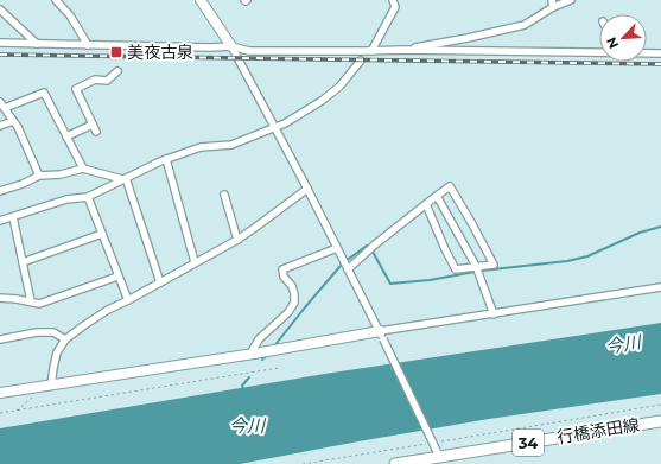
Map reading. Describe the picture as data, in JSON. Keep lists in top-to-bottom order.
{
  "streets": {
    "main road": ["行橋添田線", "34"]
  },
  "water": ["今川"],
  "places": {
    "transit": ["美夜古泉"]
  },
  "north": "bottom left"
}
